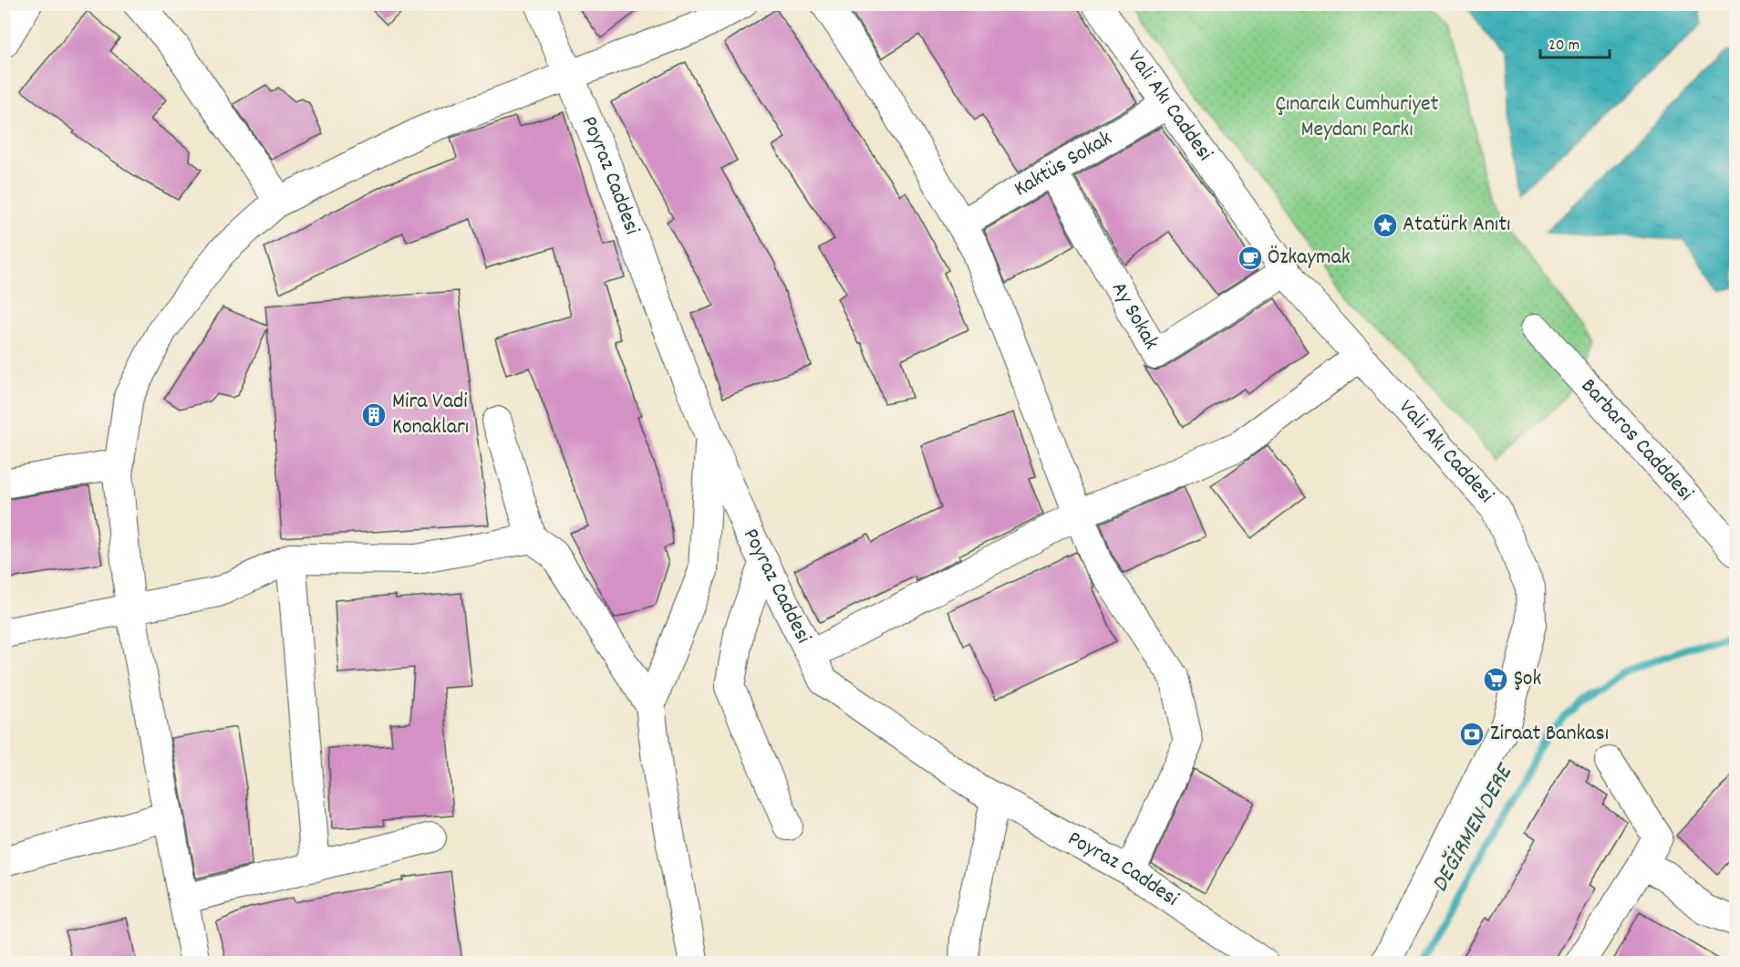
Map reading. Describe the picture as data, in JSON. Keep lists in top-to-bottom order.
{
  "streets": {
    "street": [
      "Vali Akı Caddesi",
      "Kaktüs Sokak",
      "Poyraz Caddesi",
      "Ay Sokak",
      "Barbaros Cadddesi"
    ]
  },
  "crossings": [
    ["Vali Akı Caddesi", "Kaktüs Sokak"],
    ["Vali Akı Caddesi", "Ay Sokak"],
    ["Kaktüs Sokak", "Ay Sokak"]
  ],
  "water": ["DEĞİRMEN DERE"],
  "parks": ["Çınarcık Cumhuriyet Meydanı Parkı"],
  "places": {
    "place": ["Atatürk Anıtı"],
    "cafe": ["Özkaymak"],
    "building": ["Mira Vadi Konakları"],
    "supermarket": ["Şok"],
    "bank": ["Ziraat Bankası"]
  },
  "scale_bar": "20 m"
}
